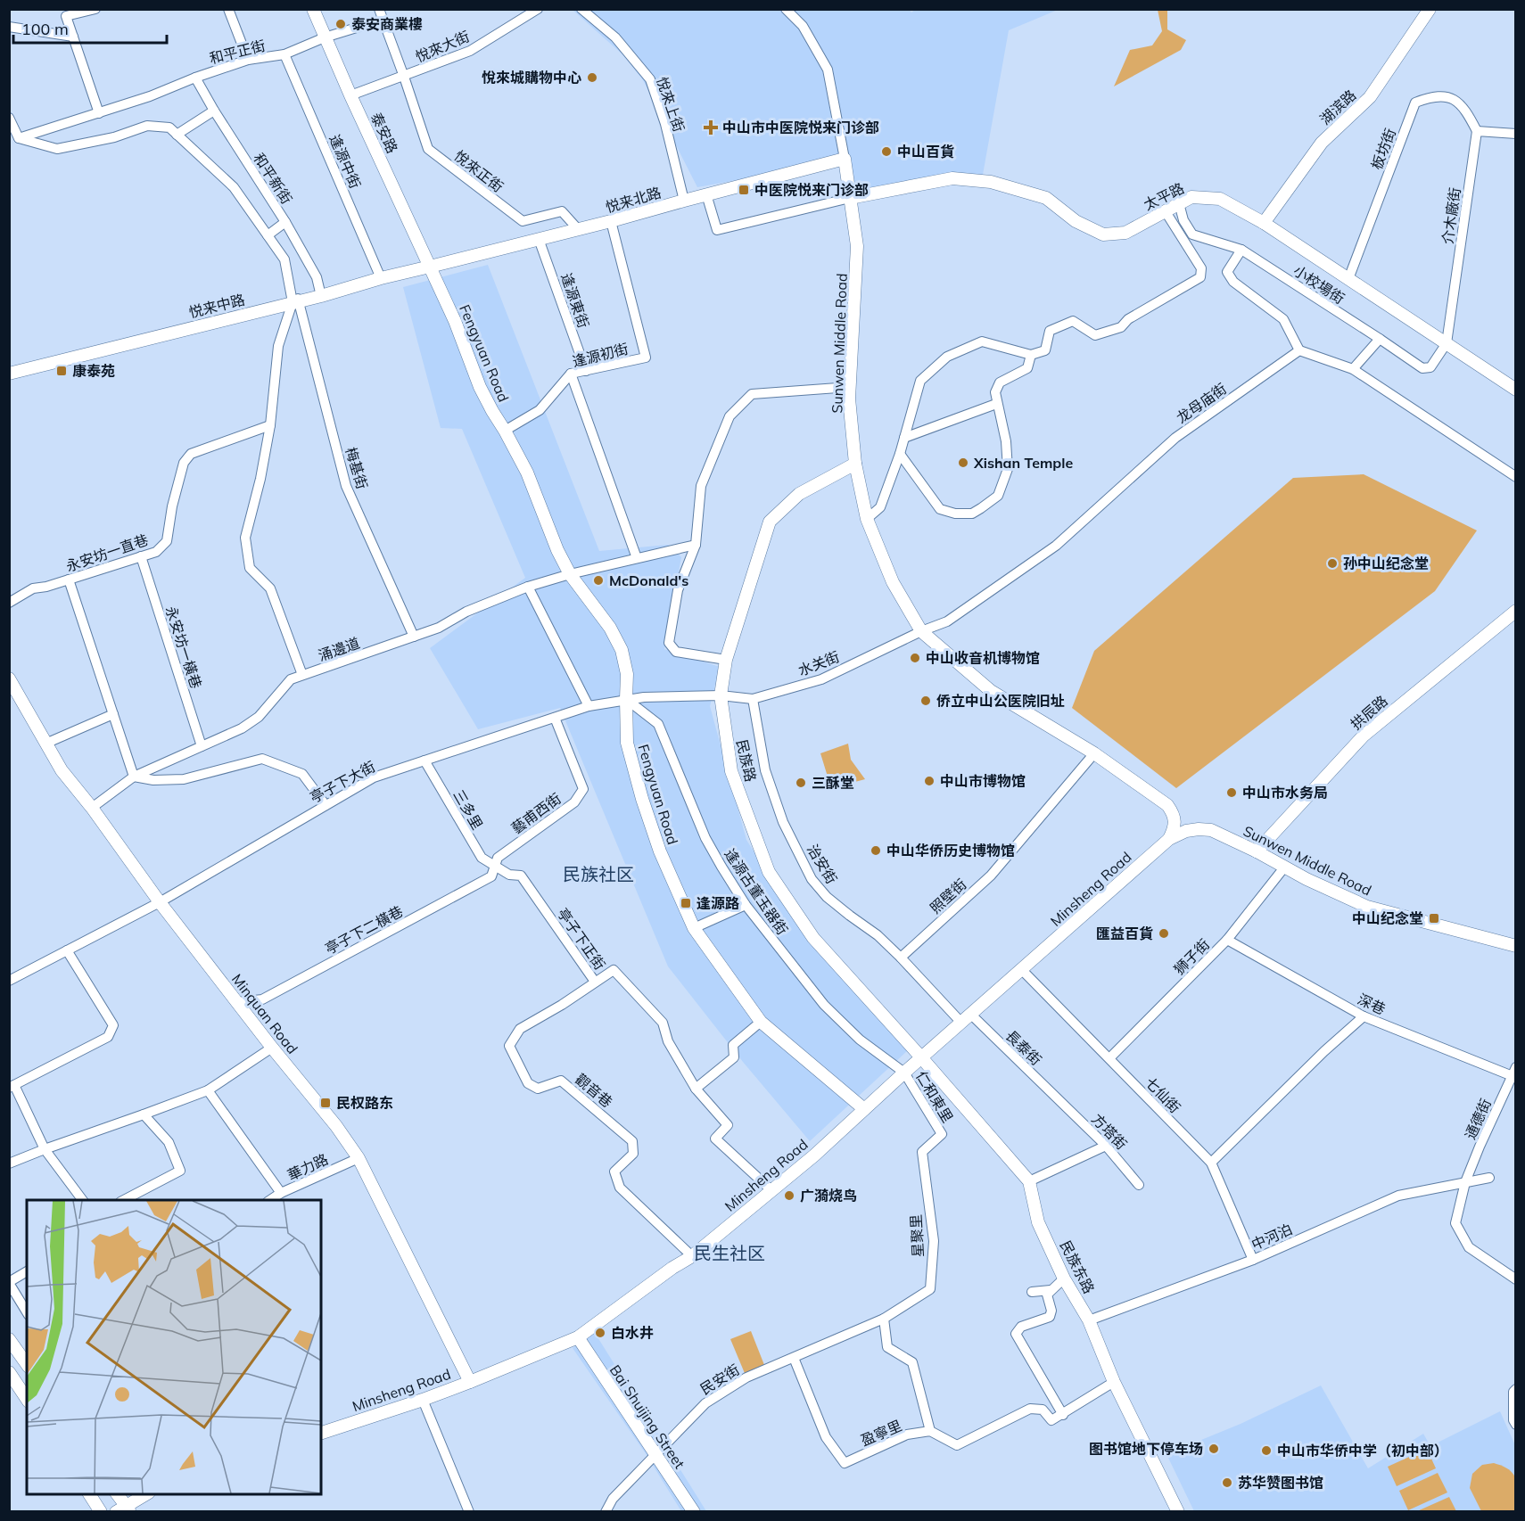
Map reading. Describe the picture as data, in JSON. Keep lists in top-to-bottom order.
{
  "streets": {
    "street": [
      "悅來大街",
      "和平正街",
      "悅來上街",
      "湖滨路",
      "泰安路",
      "板坊街",
      "逢源中街",
      "悅來正街",
      "和平新街",
      "太平路",
      "悦来北路",
      "介木廠街",
      "小校場街",
      "逢源東街",
      "悦来中路",
      "Sunwen Middle Road",
      "Fengyuan Road",
      "逢源初街",
      "龙母庙街",
      "梅基街",
      "永安坊一直巷",
      "永安坊一橫巷",
      "涌邊道",
      "水关街",
      "拱辰路",
      "民族路",
      "亭子下大街",
      "三多里",
      "藝甫西街",
      "治安街",
      "Minsheng Road",
      "逢源古董玉器街",
      "照壁街",
      "亭子下二橫巷",
      "亭子下正街",
      "狮子街",
      "深巷",
      "Minquan Road",
      "長泰街",
      "觀音巷",
      "七仙街",
      "仁和東里",
      "通德街",
      "方塔街",
      "華力路",
      "星聚里",
      "中河泊",
      "民族东路",
      "民安街",
      "Bai Shuijing Street",
      "盈寧里"
    ]
  },
  "crossings": [
    ["悅來大街", "泰安路"],
    ["悅來大街", "悅來正街"],
    ["和平正街", "泰安路"],
    ["和平正街", "逢源中街"],
    ["和平正街", "和平新街"],
    ["悅來上街", "悦来北路"],
    ["湖滨路", "太平路"],
    ["泰安路", "悦来北路"],
    ["泰安路", "悦来中路"],
    ["泰安路", "Fengyuan Road"],
    ["板坊街", "太平路"],
    ["板坊街", "介木廠街"],
    ["逢源中街", "悦来中路"],
    ["悅來正街", "悦来北路"],
    ["和平新街", "悦来中路"],
    ["太平路", "介木廠街"],
    ["太平路", "小校場街"],
    ["太平路", "Sunwen Middle Road"],
    ["悦来北路", "逢源東街"],
    ["悦来北路", "悦来中路"],
    ["悦来北路", "Sunwen Middle Road"],
    ["悦来北路", "Fengyuan Road"],
    ["悦来北路", "逢源初街"],
    ["介木廠街", "小校場街"],
    ["逢源東街", "逢源初街"],
    ["悦来中路", "Fengyuan Road"],
    ["悦来中路", "梅基街"],
    ["Sunwen Middle Road", "龙母庙街"],
    ["Sunwen Middle Road", "水关街"],
    ["Sunwen Middle Road", "拱辰路"],
    ["Sunwen Middle Road", "民族路"],
    ["Sunwen Middle Road", "Minsheng Road"],
    ["Sunwen Middle Road", "照壁街"],
    ["Sunwen Middle Road", "狮子街"],
    ["Fengyuan Road", "逢源初街"],
    ["Fengyuan Road", "涌邊道"],
    ["Fengyuan Road", "亭子下大街"],
    ["Fengyuan Road", "Minsheng Road"],
    ["Fengyuan Road", "逢源古董玉器街"],
    ["龙母庙街", "水关街"],
    ["梅基街", "涌邊道"],
    ["永安坊一直巷", "永安坊一橫巷"],
    ["永安坊一橫巷", "涌邊道"],
    ["涌邊道", "Minquan Road"],
    ["水关街", "民族路"],
    ["水关街", "亭子下大街"],
    ["水关街", "治安街"],
    ["民族路", "亭子下大街"],
    ["民族路", "Minsheng Road"],
    ["民族路", "民族东路"],
    ["亭子下大街", "三多里"],
    ["亭子下大街", "藝甫西街"],
    ["亭子下大街", "逢源古董玉器街"],
    ["亭子下大街", "Minquan Road"],
    ["三多里", "藝甫西街"],
    ["三多里", "亭子下二橫巷"],
    ["三多里", "亭子下正街"],
    ["藝甫西街", "亭子下二橫巷"],
    ["藝甫西街", "亭子下正街"],
    ["治安街", "Minsheng Road"],
    ["治安街", "照壁街"],
    ["治安街", "長泰街"],
    ["Minsheng Road", "逢源古董玉器街"],
    ["Minsheng Road", "亭子下正街"],
    ["Minsheng Road", "Minquan Road"],
    ["Minsheng Road", "長泰街"],
    ["Minsheng Road", "觀音巷"],
    ["Minsheng Road", "七仙街"],
    ["Minsheng Road", "仁和東里"],
    ["Minsheng Road", "民族东路"],
    ["Minsheng Road", "Bai Shuijing Street"],
    ["逢源古董玉器街", "仁和東里"],
    ["亭子下二橫巷", "亭子下正街"],
    ["亭子下二橫巷", "Minquan Road"],
    ["亭子下正街", "觀音巷"],
    ["狮子街", "深巷"],
    ["狮子街", "七仙街"],
    ["深巷", "通德街"],
    ["Minquan Road", "華力路"],
    ["長泰街", "方塔街"],
    ["七仙街", "中河泊"],
    ["仁和東里", "星聚里"],
    ["通德街", "中河泊"],
    ["星聚里", "民安街"],
    ["中河泊", "民族东路"],
    ["民安街", "Bai Shuijing Street"],
    ["民安街", "盈寧里"]
  ],
  "districts": ["民族社区", "民生社区"],
  "places": {
    "other": [
      "泰安商業樓",
      "悅來城購物中心",
      "中山百貨",
      "Xishan Temple",
      "孙中山纪念堂",
      "McDonald's",
      "中山收音机博物馆",
      "侨立中山公医院旧址",
      "中山市博物馆",
      "三酥堂",
      "中山市水务局",
      "中山华侨历史博物馆",
      "匯益百貨",
      "广漪烧鸟",
      "白水井",
      "图书馆地下停车场",
      "中山市华侨中学（初中部）",
      "苏华赞图书馆"
    ],
    "health": ["中山市中医院悦来门诊部"],
    "transit": [
      "中医院悦来门诊部",
      "康泰苑",
      "逢源路",
      "中山纪念堂",
      "民权路东"
    ]
  },
  "scale_bar": "100 m"
}
